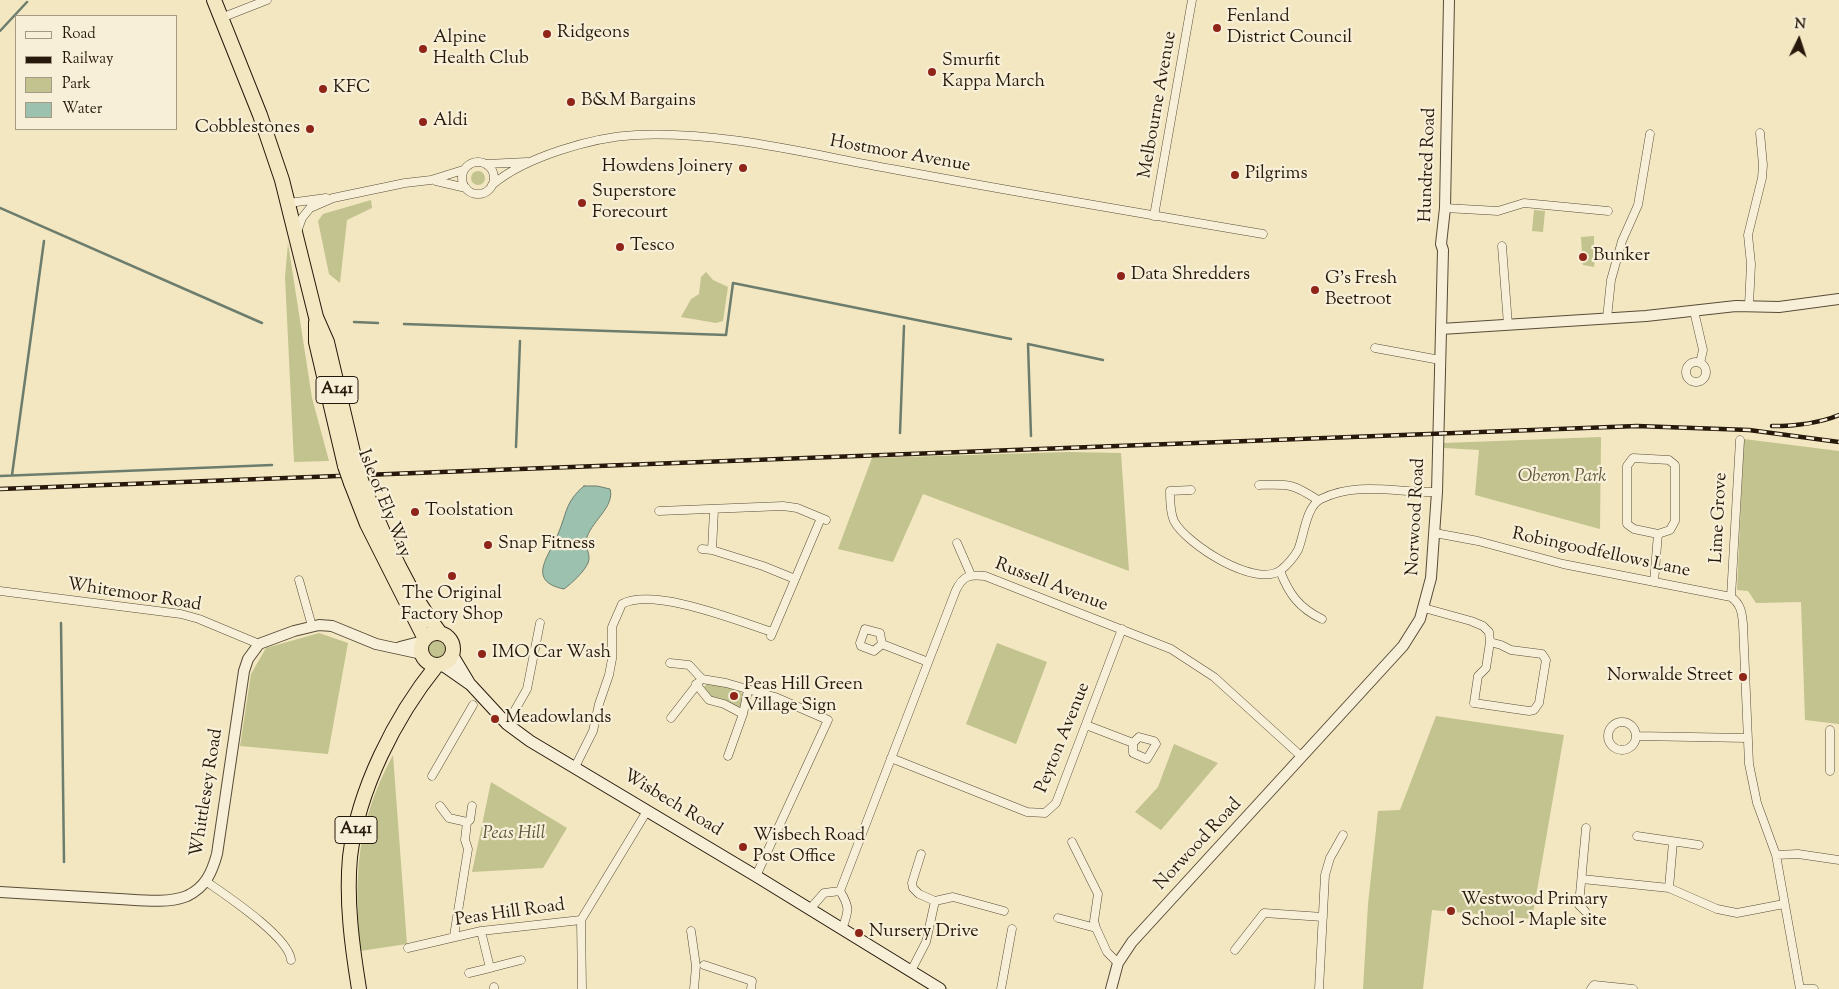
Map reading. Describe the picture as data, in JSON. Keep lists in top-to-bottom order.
{
  "streets": {
    "highway": ["A141", "Isle of Ely Way"],
    "main road": ["Wisbech Road"],
    "street": [
      "Melbourne Avenue",
      "Hostmoor Avenue",
      "Hundred Road",
      "Norwood Road",
      "Lime Grove",
      "Robingoodfellows Lane",
      "Russell Avenue",
      "Whitemoor Road",
      "Peyton Avenue",
      "Whittlesey Road",
      "Peas Hill Road"
    ]
  },
  "crossings": [
    ["Melbourne Avenue", "Hostmoor Avenue"],
    ["Hundred Road", "Norwood Road"],
    ["A141", "Isle of Ely Way"],
    ["A141", "Wisbech Road"],
    ["Isle of Ely Way", "Wisbech Road"],
    ["Norwood Road", "Robingoodfellows Lane"],
    ["Norwood Road", "Russell Avenue"],
    ["Lime Grove", "Robingoodfellows Lane"],
    ["Russell Avenue", "Peyton Avenue"],
    ["Whitemoor Road", "Whittlesey Road"],
    ["Wisbech Road", "Peas Hill Road"]
  ],
  "parks": ["Oberon Park", "Peas Hill"],
  "places": [
    "Fenland District Council",
    "Ridgeons",
    "Alpine Health Club",
    "Smurfit Kappa March",
    "KFC",
    "B&M Bargains",
    "Aldi",
    "Cobblestones",
    "Howdens Joinery",
    "Pilgrims",
    "Superstore Forecourt",
    "Tesco",
    "Bunker",
    "Data Shredders",
    "G's Fresh Beetroot",
    "Toolstation",
    "Snap Fitness",
    "The Original Factory Shop",
    "IMO Car Wash",
    "Norwalde Street",
    "Peas Hill Green Village Sign",
    "Meadowlands",
    "Wisbech Road Post Office",
    "Westwood Primary School - Maple site",
    "Nursery Drive"
  ],
  "legend": [
    "Road",
    "Railway",
    "Park",
    "Water"
  ],
  "north": "top"
}
